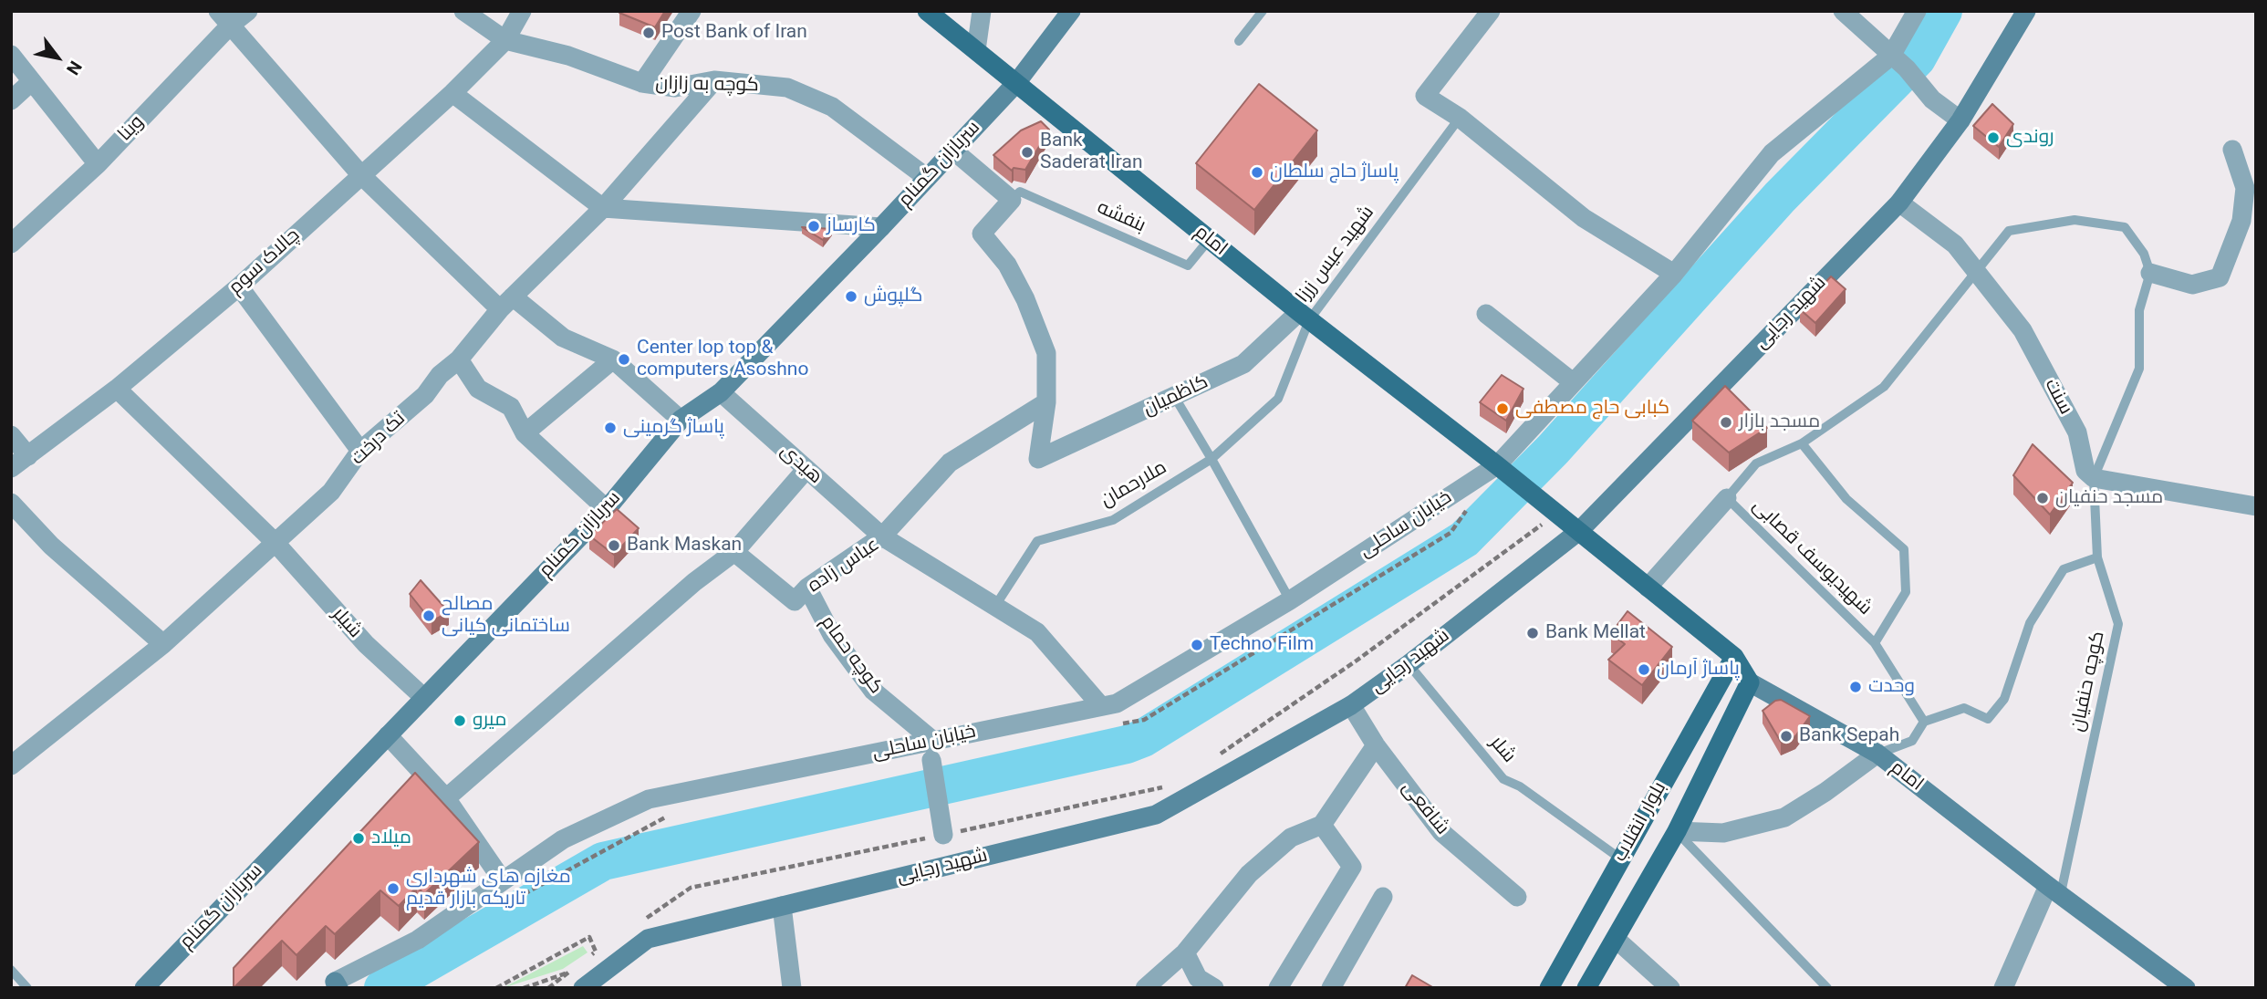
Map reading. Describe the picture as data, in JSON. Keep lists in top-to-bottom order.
{
  "streets": {
    "main road": ["امام", "بلوار انقلاب"],
    "street": [
      "کوچه به زازان",
      "وینا",
      "سربازان گمنام",
      "چالاک سوم",
      "شهید رجایی",
      "کاظمیان",
      "سنت",
      "تک درخت",
      "هیدی",
      "خیابان ساحلی",
      "عباس زاده",
      "شیلر",
      "کوچه حمام",
      "شافعی"
    ],
    "lane": [
      "بنفشه",
      "شهید عیس زرزا",
      "ملارحمان",
      "شهیدیوسف قصابی",
      "کوچه حنفیان",
      "شلر"
    ]
  },
  "crossings": [
    ["کوچه به زازان", "سربازان گمنام"],
    ["کوچه به زازان", "چالاک سوم"],
    ["کوچه به زازان", "تک درخت"],
    ["سربازان گمنام", "امام"],
    ["سربازان گمنام", "هیدی"],
    ["سربازان گمنام", "شیلر"],
    ["بنفشه", "امام"],
    ["امام", "شهید عیس زرزا"],
    ["امام", "شهید رجایی"],
    ["امام", "کاظمیان"],
    ["امام", "خیابان ساحلی"],
    ["امام", "کوچه حنفیان"],
    ["امام", "بلوار انقلاب"],
    ["شهید عیس زرزا", "کاظمیان"],
    ["شهید عیس زرزا", "ملارحمان"],
    ["چالاک سوم", "شیلر"],
    ["شهید رجایی", "سنت"],
    ["شهید رجایی", "شلر"],
    ["شهید رجایی", "شافعی"],
    ["سنت", "شهیدیوسف قصابی"],
    ["سنت", "کوچه حنفیان"],
    ["تک درخت", "شیلر"],
    ["هیدی", "عباس زاده"],
    ["ملارحمان", "عباس زاده"],
    ["خیابان ساحلی", "عباس زاده"],
    ["خیابان ساحلی", "کوچه حمام"],
    ["عباس زاده", "کوچه حمام"],
    ["شلر", "بلوار انقلاب"]
  ],
  "places": [
    "Post Bank of Iran",
    "روندی",
    "Bank Saderat Iran",
    "پاساژ حاج سلطان",
    "کارساز",
    "گلپوش",
    "Center lop top & computers Asoshno",
    "کبابی حاج مصطفی",
    "مسجد بازار",
    "پاساژ گرمینی",
    "مسجد حنفیان",
    "Bank Maskan",
    "مصالح ساختمانی کیانی",
    "Bank Mellat",
    "Techno Film",
    "پاساژ آرمان",
    "وحدت",
    "میرو",
    "Bank Sepah",
    "میلاد",
    "مغازه های شهرداری تاریکه بازار قدیم"
  ],
  "north": "bottom right"
}
